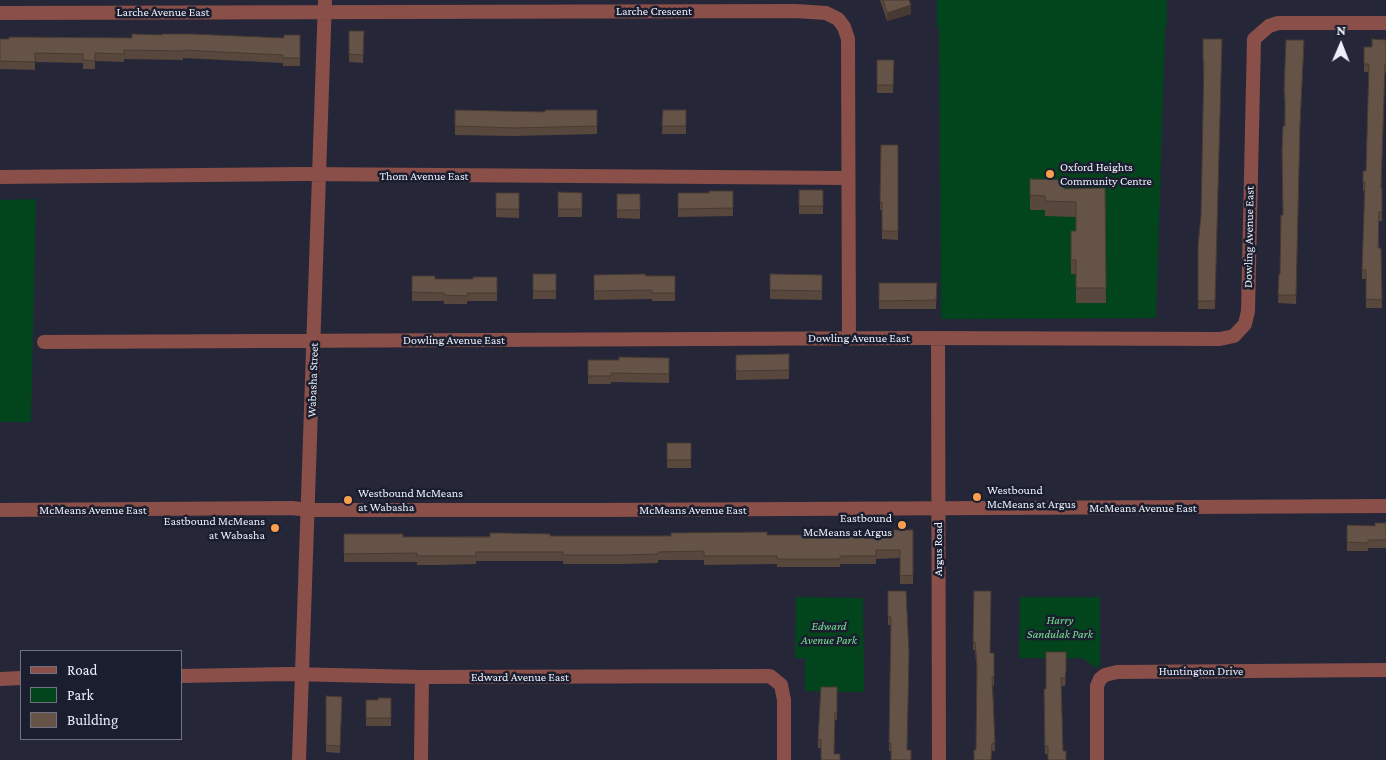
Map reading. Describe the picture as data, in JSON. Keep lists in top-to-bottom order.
{
  "streets": {
    "street": [
      "Larche Crescent",
      "Larche Avenue East",
      "Thom Avenue East",
      "Dowling Avenue East",
      "Wabasha Street",
      "McMeans Avenue East",
      "Argus Road",
      "Huntington Drive",
      "Edward Avenue East"
    ]
  },
  "crossings": [
    ["Larche Crescent", "Larche Avenue East"],
    ["Larche Crescent", "Thom Avenue East"],
    ["Larche Crescent", "Dowling Avenue East"],
    ["Larche Crescent", "Wabasha Street"],
    ["Larche Avenue East", "Wabasha Street"],
    ["Thom Avenue East", "Wabasha Street"],
    ["Dowling Avenue East", "Wabasha Street"],
    ["Dowling Avenue East", "Argus Road"],
    ["Wabasha Street", "McMeans Avenue East"],
    ["Wabasha Street", "Edward Avenue East"],
    ["McMeans Avenue East", "Argus Road"]
  ],
  "parks": ["Harry Sandulak Park", "Edward Avenue Park"],
  "places": [
    "Oxford Heights Community Centre",
    "Westbound McMeans at Argus",
    "Westbound McMeans at Wabasha",
    "Eastbound McMeans at Argus",
    "Eastbound McMeans at Wabasha"
  ],
  "legend": ["Road", "Park", "Building"],
  "north": "top"
}
